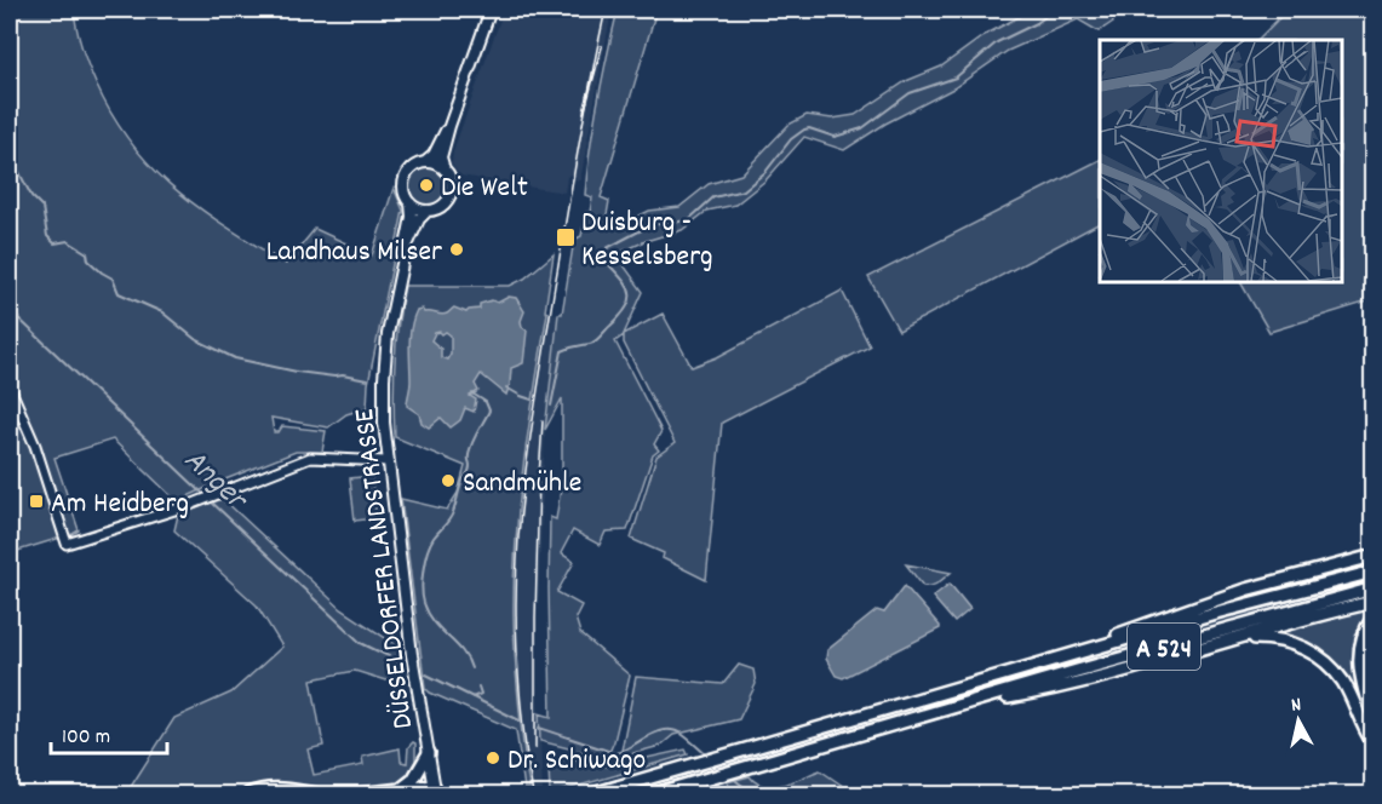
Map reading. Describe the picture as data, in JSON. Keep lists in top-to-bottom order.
{
  "streets": {
    "highway": ["A 524"],
    "main road": ["DÜSSELDORFER LANDSTRASSE"]
  },
  "water": ["Anger"],
  "places": {
    "other": [
      "Die Welt",
      "Landhaus Milser",
      "Sandmühle",
      "Dr. Schiwago"
    ],
    "transit": ["Duisburg - Kesselsberg", "Am Heidberg"]
  },
  "scale_bar": "100 m",
  "north": "top"
}
